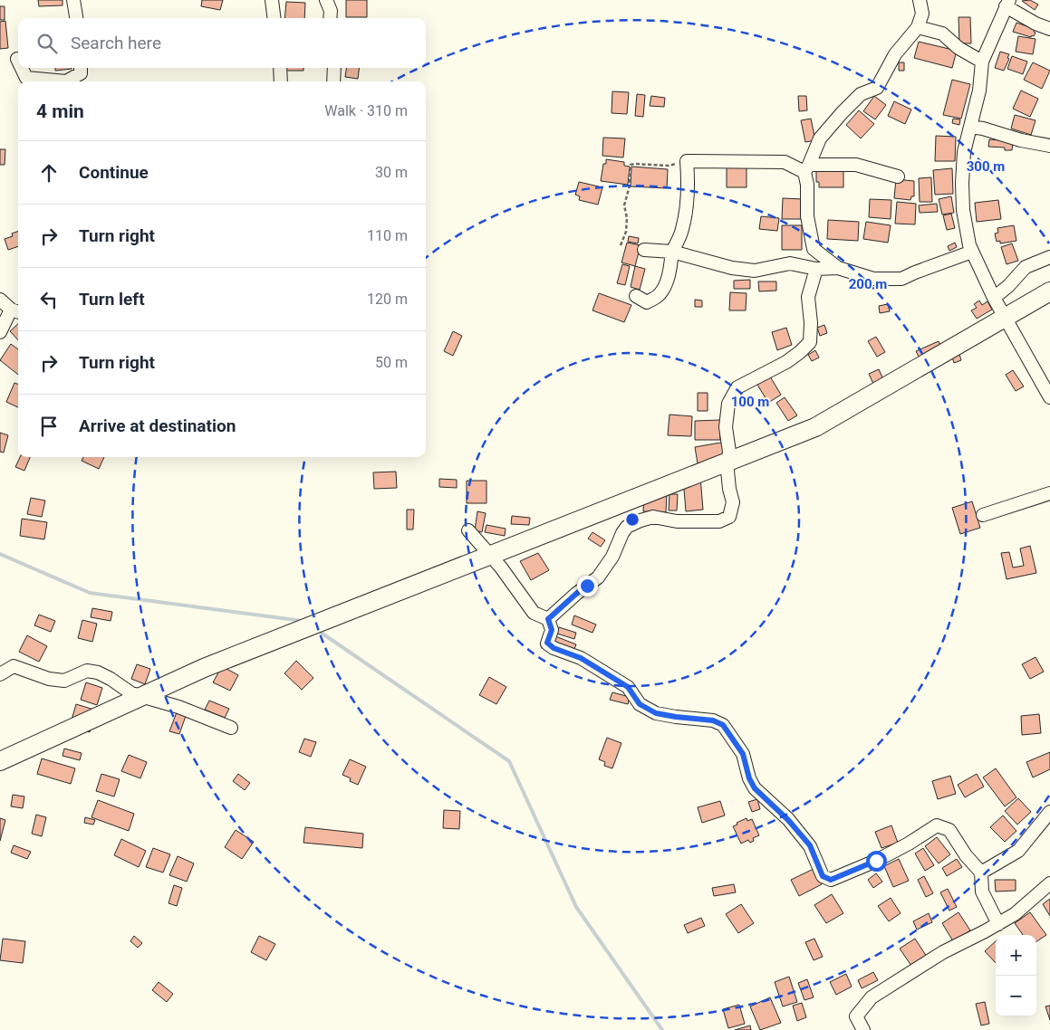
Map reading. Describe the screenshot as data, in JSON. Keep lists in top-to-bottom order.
{
  "page": {
    "search": "Search here",
    "heading": ["4 min", "Walk · 310 m"],
    "list": [
      ["Continue", "30 m"],
      ["Turn right", "110 m"],
      ["Turn left", "120 m"],
      ["Turn right", "50 m"],
      "Arrive at destination"
    ],
    "map_buttons": ["+", "−"]
  },
  "rings": ["300 m", "200 m", "100 m"]
}
